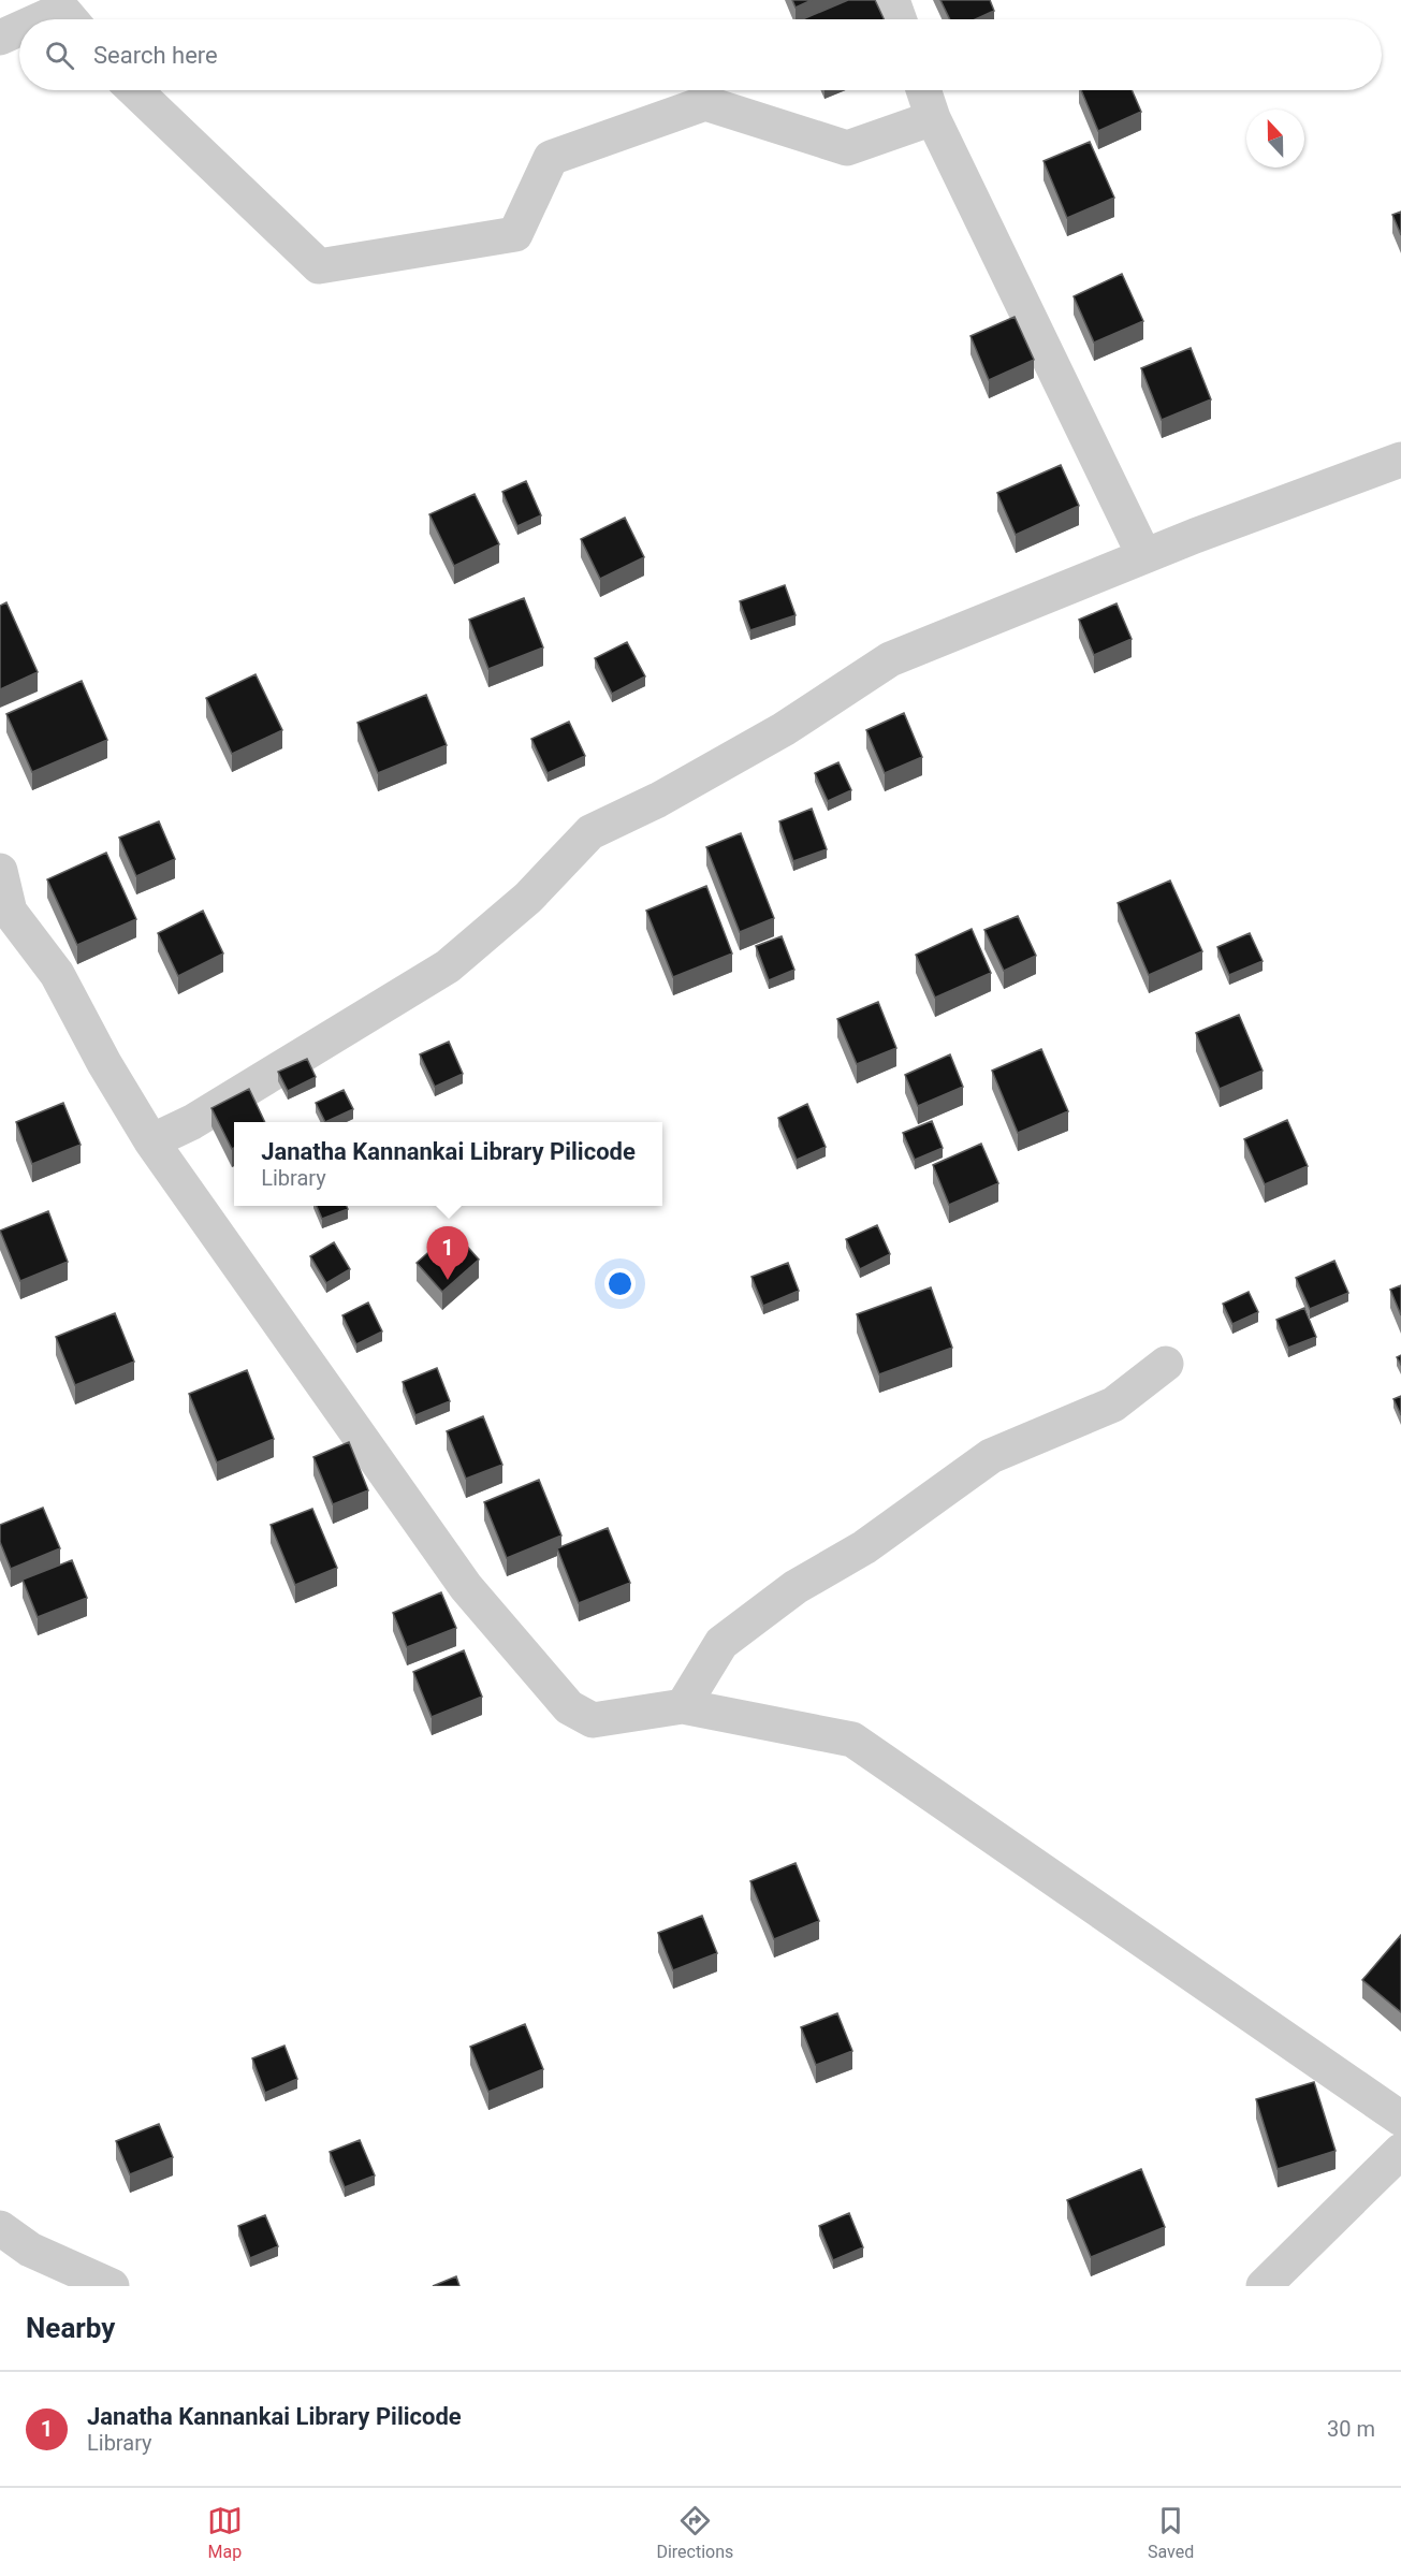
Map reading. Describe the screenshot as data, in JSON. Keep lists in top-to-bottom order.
{
  "north": "top",
  "page": {
    "search": "Search here",
    "popup": ["Janatha Kannankai Library Pilicode", "Library"],
    "pins": "1",
    "heading": "Nearby",
    "list": [
      {
        "mark": "1",
        "name": "Janatha Kannankai Library Pilicode",
        "note": "Library",
        "value": "30 m"
      }
    ],
    "nav": ["Map", "Directions", "Saved"]
  }
}
